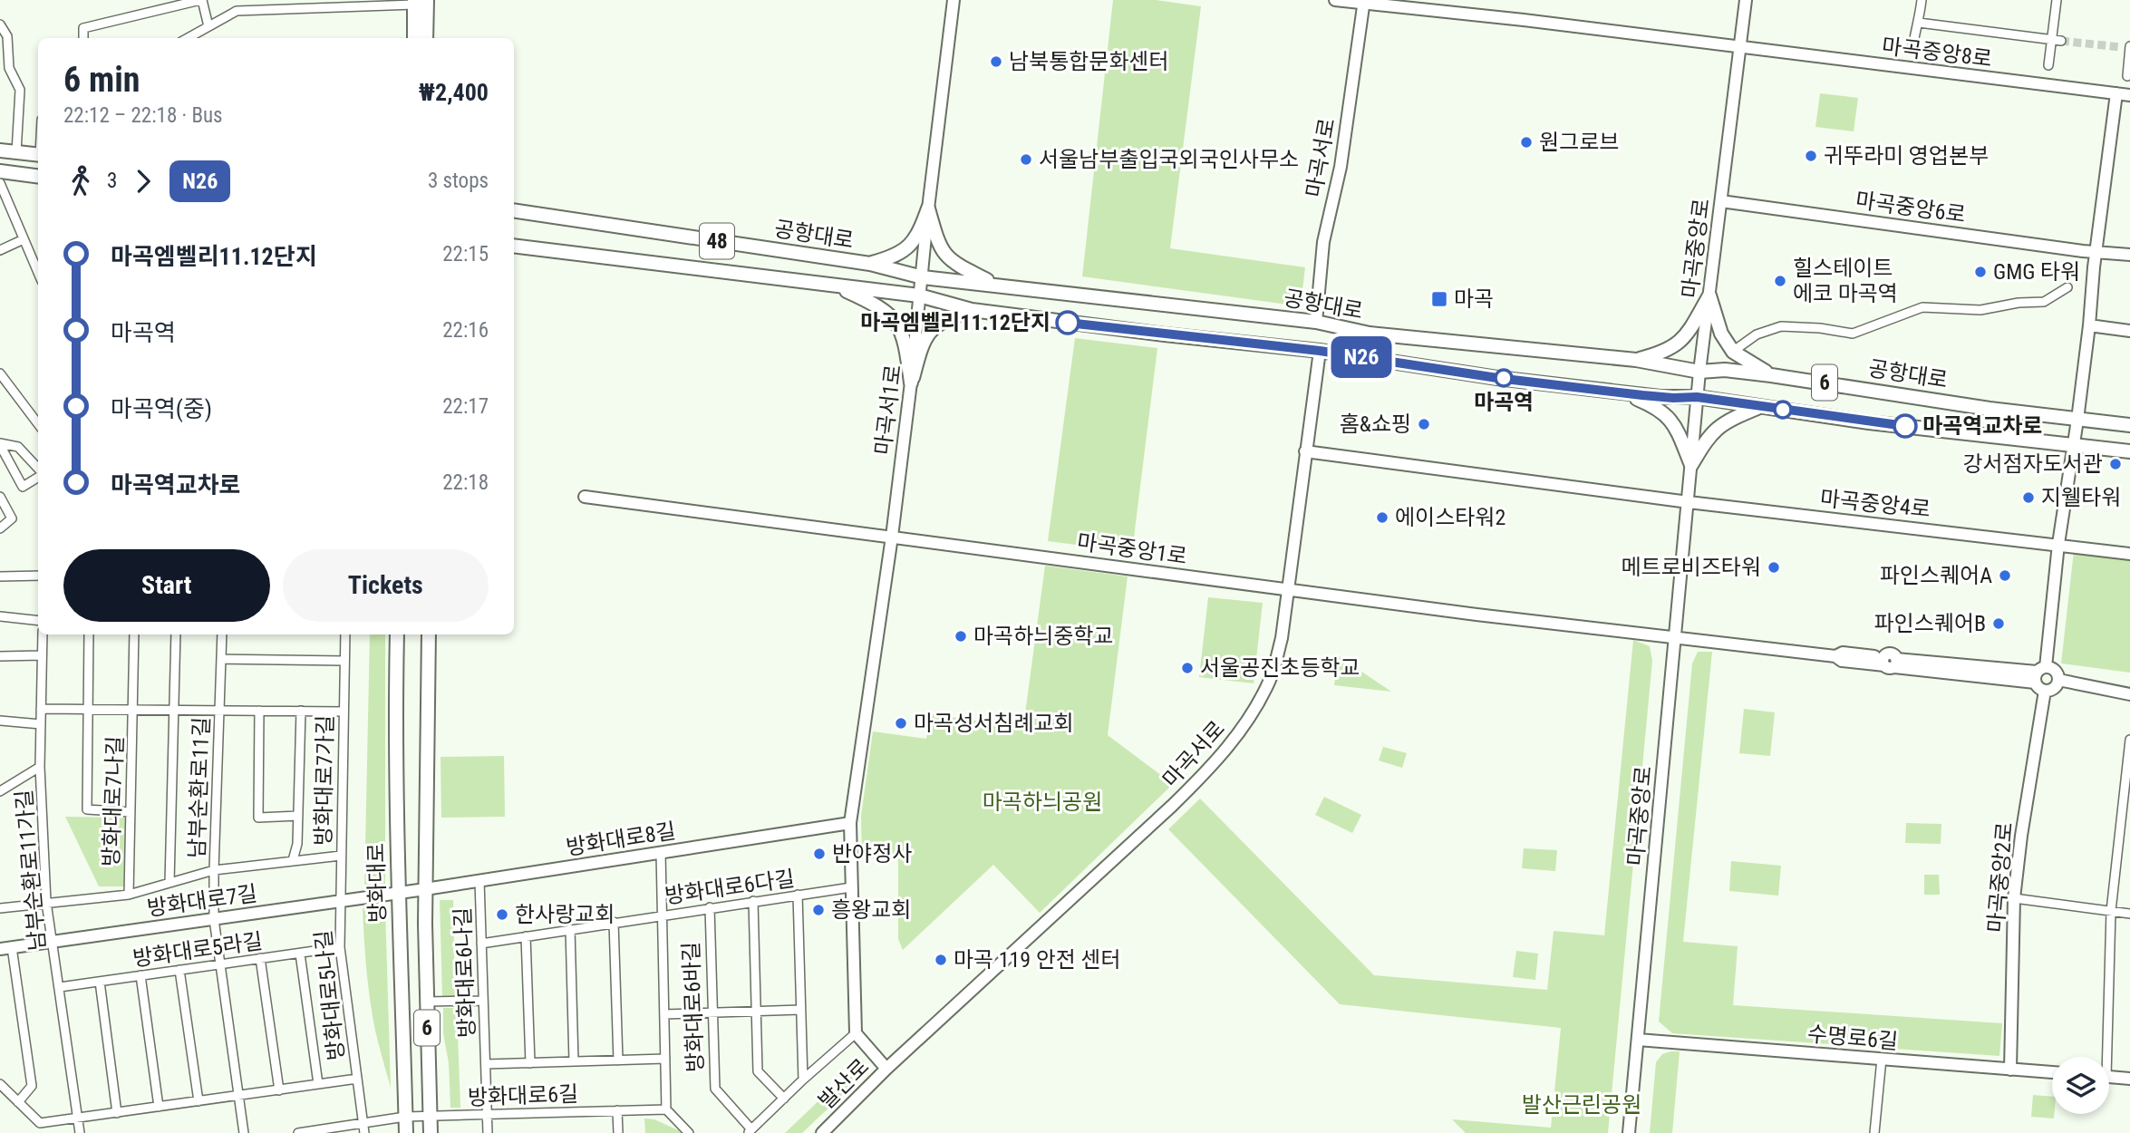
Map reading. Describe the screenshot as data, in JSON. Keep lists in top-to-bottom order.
{
  "streets": {
    "main road": [
      "공항대로",
      "48",
      "6",
      "방화대로"
    ],
    "street": [
      "마곡중앙8로",
      "마곡서로",
      "마곡중앙6로",
      "마곡중앙로",
      "마곡서1로",
      "마곡중앙4로",
      "마곡중앙1로",
      "방화대로7가길",
      "남부순환로11길",
      "방화대로7나길",
      "방화대로8길",
      "남부순환로11가길",
      "마곡중앙2로",
      "방화대로6다길",
      "방화대로7길",
      "방화대로5라길",
      "방화대로6나길",
      "방화대로5나길",
      "방화대로6바길",
      "수명로6길",
      "발산로",
      "방화대로6길"
    ]
  },
  "crossings": [
    ["마곡중앙8로", "마곡서로"],
    ["마곡중앙8로", "마곡중앙로"],
    ["마곡서로", "공항대로"],
    ["마곡서로", "마곡중앙1로"],
    ["마곡서로", "발산로"],
    ["마곡중앙6로", "마곡중앙로"],
    ["공항대로", "마곡중앙로"],
    ["공항대로", "6"],
    ["공항대로", "마곡서1로"],
    ["마곡중앙로", "마곡중앙4로"],
    ["마곡중앙로", "마곡중앙1로"],
    ["마곡중앙로", "수명로6길"],
    ["6", "마곡서1로"],
    ["6", "방화대로8길"],
    ["6", "방화대로6다길"],
    ["6", "방화대로6바길"],
    ["6", "발산로"],
    ["6", "방화대로6길"],
    ["마곡서1로", "마곡중앙1로"],
    ["마곡서1로", "방화대로8길"],
    ["방화대로7가길", "방화대로7나길"],
    ["방화대로7가길", "방화대로7길"],
    ["방화대로7가길", "방화대로5나길"],
    ["남부순환로11길", "방화대로7나길"],
    ["남부순환로11길", "방화대로7길"],
    ["남부순환로11길", "방화대로5라길"],
    ["방화대로7나길", "남부순환로11가길"],
    ["방화대로8길", "방화대로"],
    ["방화대로8길", "방화대로7길"],
    ["방화대로8길", "방화대로6나길"],
    ["남부순환로11가길", "방화대로7길"],
    ["남부순환로11가길", "방화대로5라길"],
    ["마곡중앙2로", "수명로6길"],
    ["방화대로", "방화대로7길"],
    ["방화대로", "방화대로6길"],
    ["방화대로6다길", "방화대로6나길"],
    ["방화대로6다길", "방화대로6바길"],
    ["방화대로7길", "방화대로5나길"],
    ["방화대로5라길", "방화대로5나길"],
    ["방화대로6나길", "방화대로6길"],
    ["방화대로5나길", "방화대로6길"],
    ["방화대로6바길", "발산로"]
  ],
  "parks": ["마곡하늬공원", "발산근린공원"],
  "places": {
    "other": [
      "남북통합문화센터",
      "원그로브",
      "귀뚜라미 영업본부",
      "서울남부출입국외국인사무소",
      "GMG 타워",
      "힐스테이트 에코 마곡역",
      "마곡엠벨리11.12단지",
      "마곡역",
      "홈&쇼핑",
      "마곡역교차로",
      "강서점자도서관",
      "지웰타워",
      "에이스타워2",
      "메트로비즈타워",
      "파인스퀘어A",
      "파인스퀘어B",
      "마곡하늬중학교",
      "서울공진초등학교",
      "마곡성서침례교회",
      "반야정사",
      "흥왕교회",
      "한사랑교회",
      "마곡 119 안전 센터"
    ],
    "transit": ["마곡"]
  },
  "lines": ["bus line N26"],
  "page": {
    "on_map": "N26",
    "heading": ["6 min", "22:12 – 22:18 · Bus", "₩2,400"],
    "legs": ["3", "N26", "3 stops"],
    "list": [
      {
        "name": "마곡엠벨리11.12단지",
        "value": "22:15"
      },
      {
        "name": "마곡역",
        "value": "22:16"
      },
      {
        "name": "마곡역(중)",
        "value": "22:17"
      },
      {
        "name": "마곡역교차로",
        "value": "22:18"
      }
    ],
    "buttons": ["Start", "Tickets"]
  }
}
